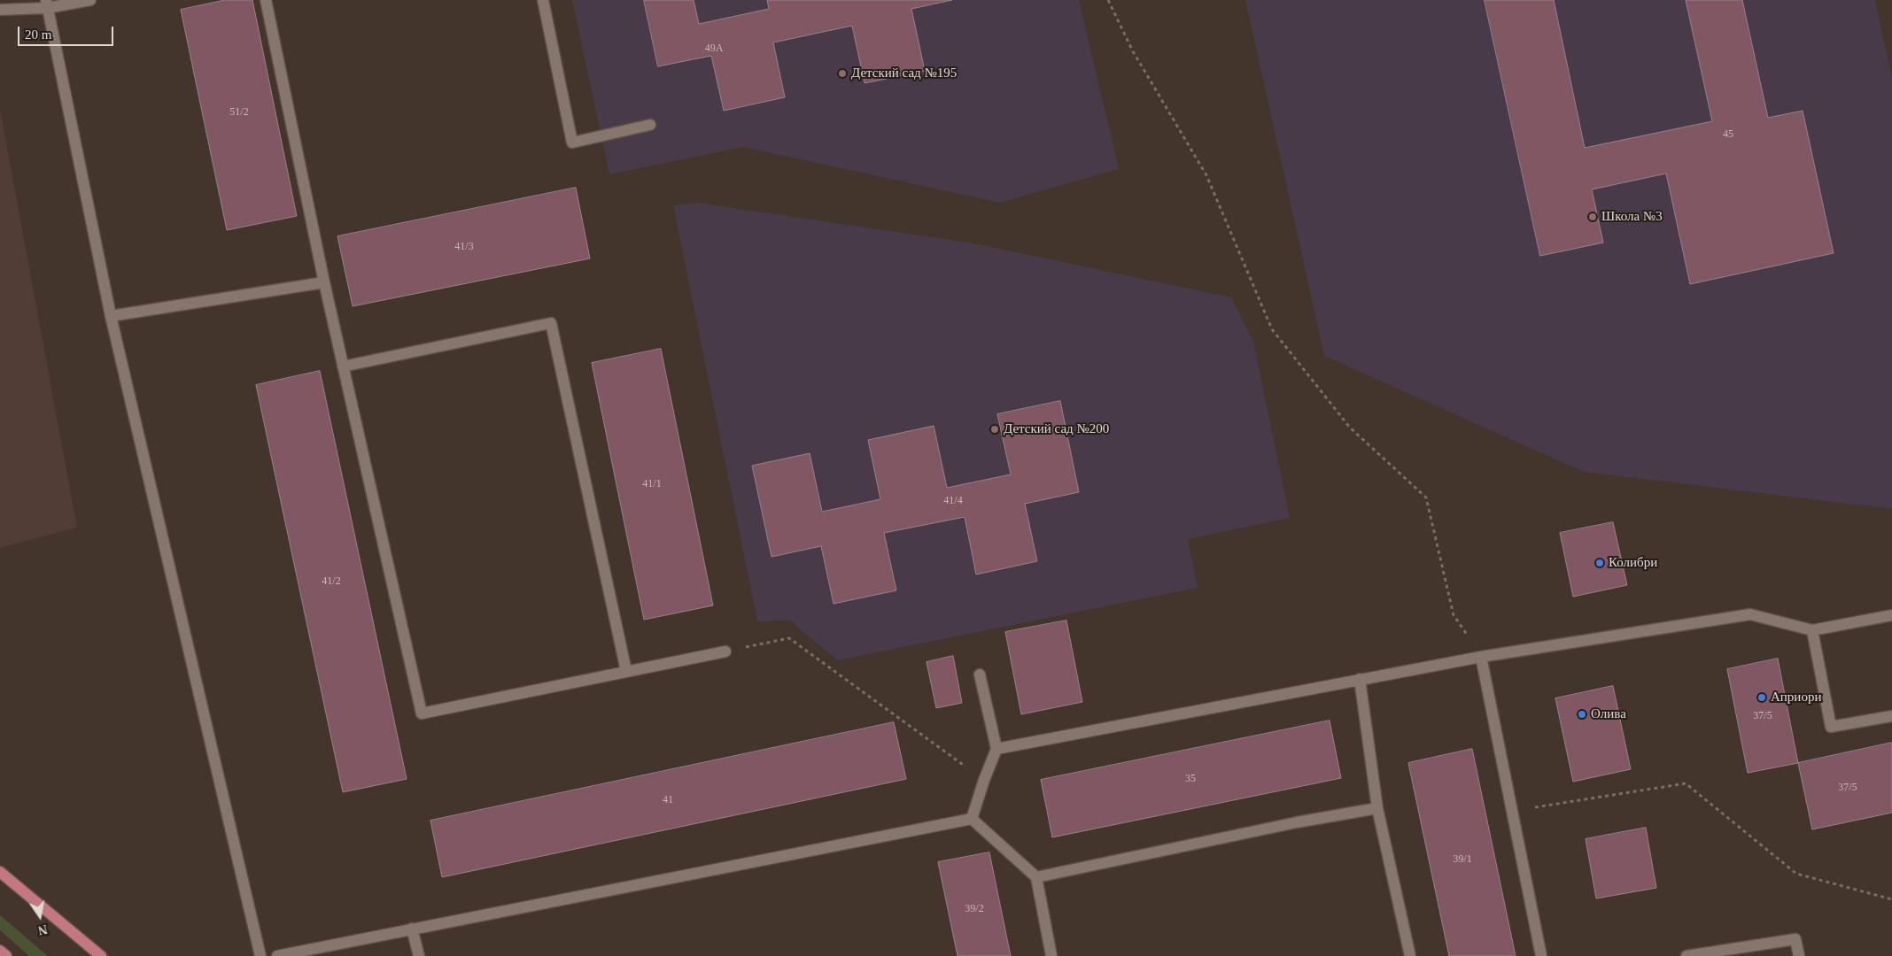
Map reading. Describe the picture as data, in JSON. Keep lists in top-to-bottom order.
{
  "places": [
    "Детский сад №195",
    "Школа №3",
    "Детский сад №200",
    "Колибри",
    "Априори",
    "Олива"
  ],
  "house_numbers": [
    "49А",
    "51/2",
    "45",
    "41/3",
    "41/1",
    "41/4",
    "41/2",
    "37/5",
    "35",
    "37/5",
    "41",
    "39/1",
    "39/2"
  ],
  "scale_bar": "20 m",
  "north": "bottom"
}
